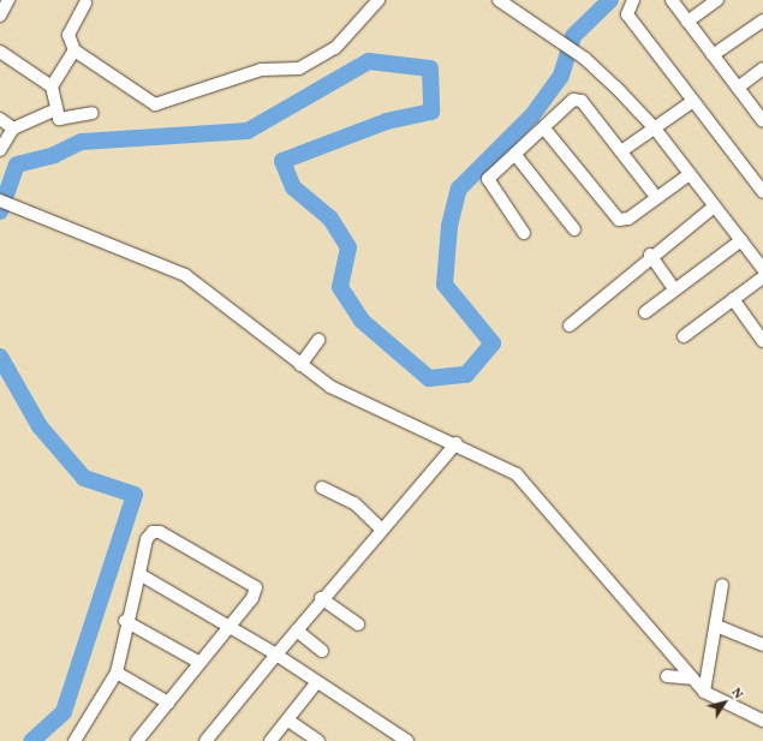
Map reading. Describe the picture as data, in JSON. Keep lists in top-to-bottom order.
{
  "north": "top right"
}
